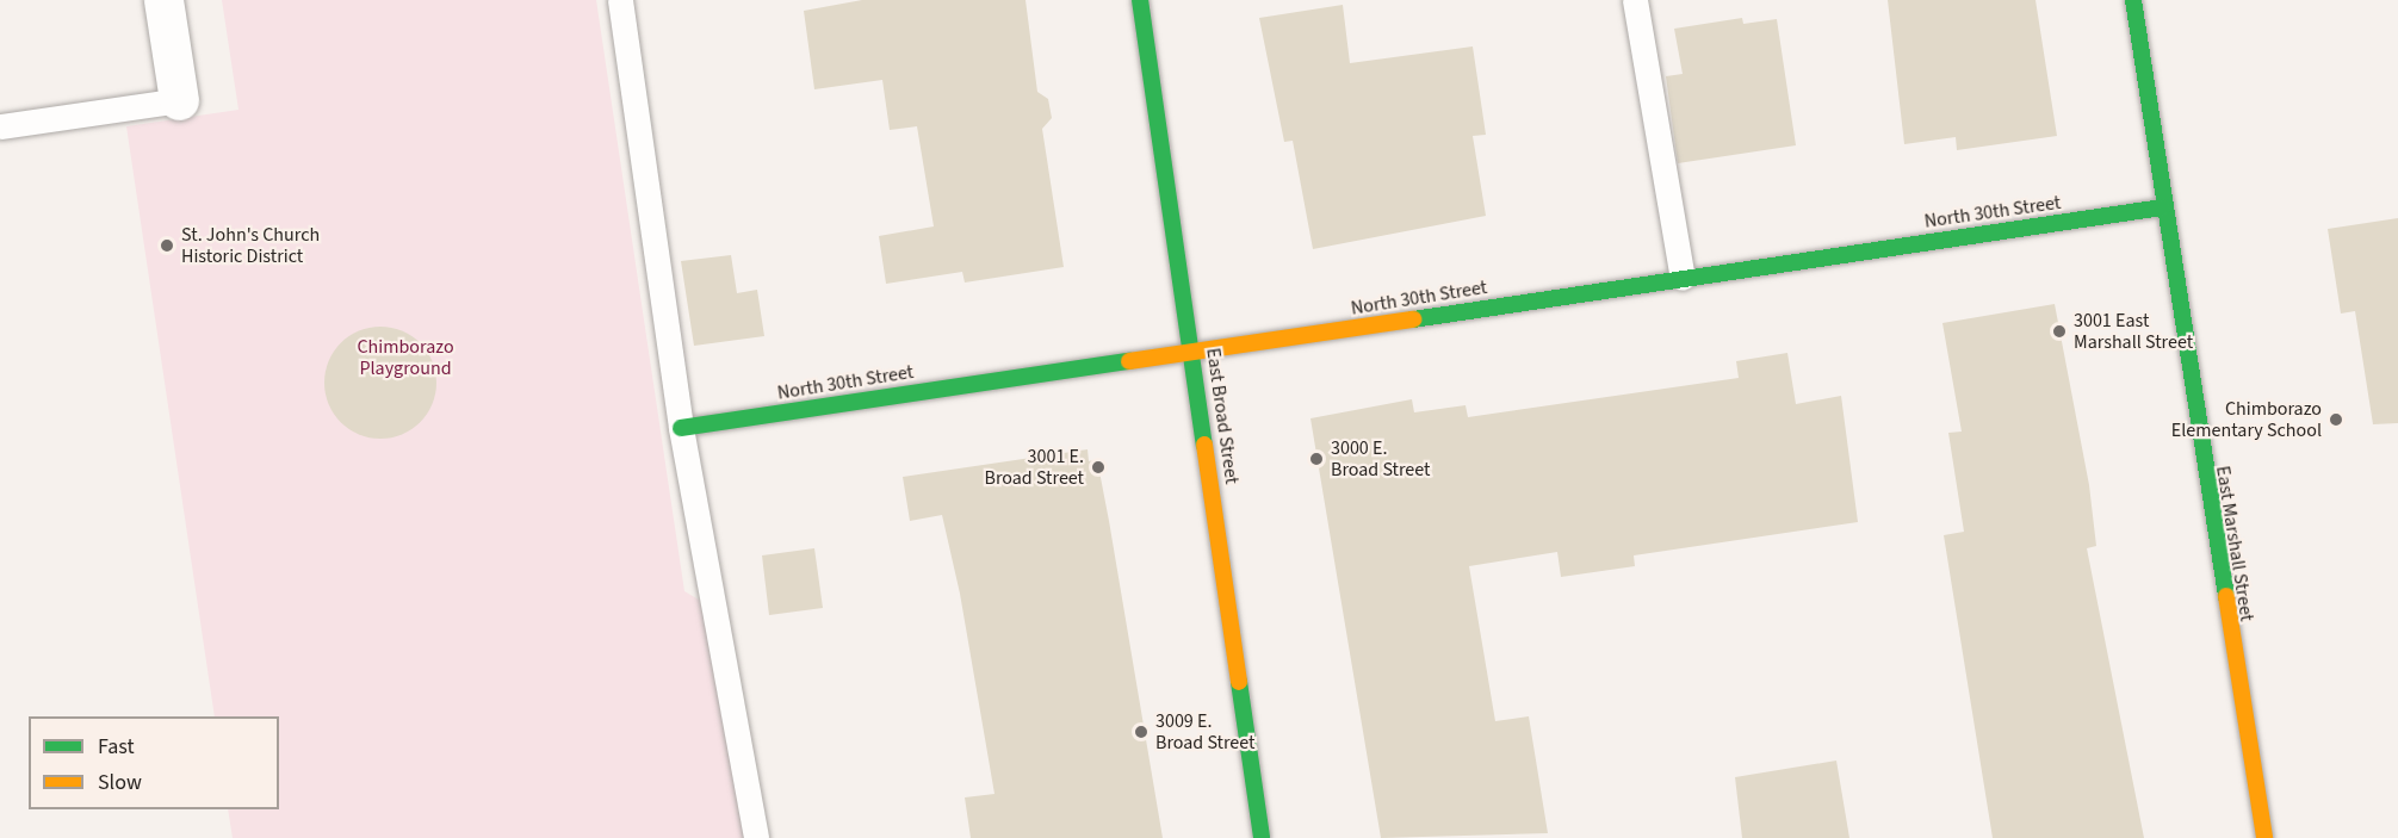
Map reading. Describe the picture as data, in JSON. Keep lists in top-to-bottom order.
{
  "streets": {
    "street": ["North 30th Street", "East Broad Street", "East Marshall Street"]
  },
  "crossings": [
    ["North 30th Street", "East Broad Street"],
    ["North 30th Street", "East Marshall Street"]
  ],
  "parks": ["Chimborazo Playground"],
  "places": [
    "St. John's Church Historic District",
    "3001 East Marshall Street",
    "Chimborazo Elementary School",
    "3000 E. Broad Street",
    "3001 E. Broad Street",
    "3009 E. Broad Street"
  ],
  "legend": ["Fast", "Slow"]
}
